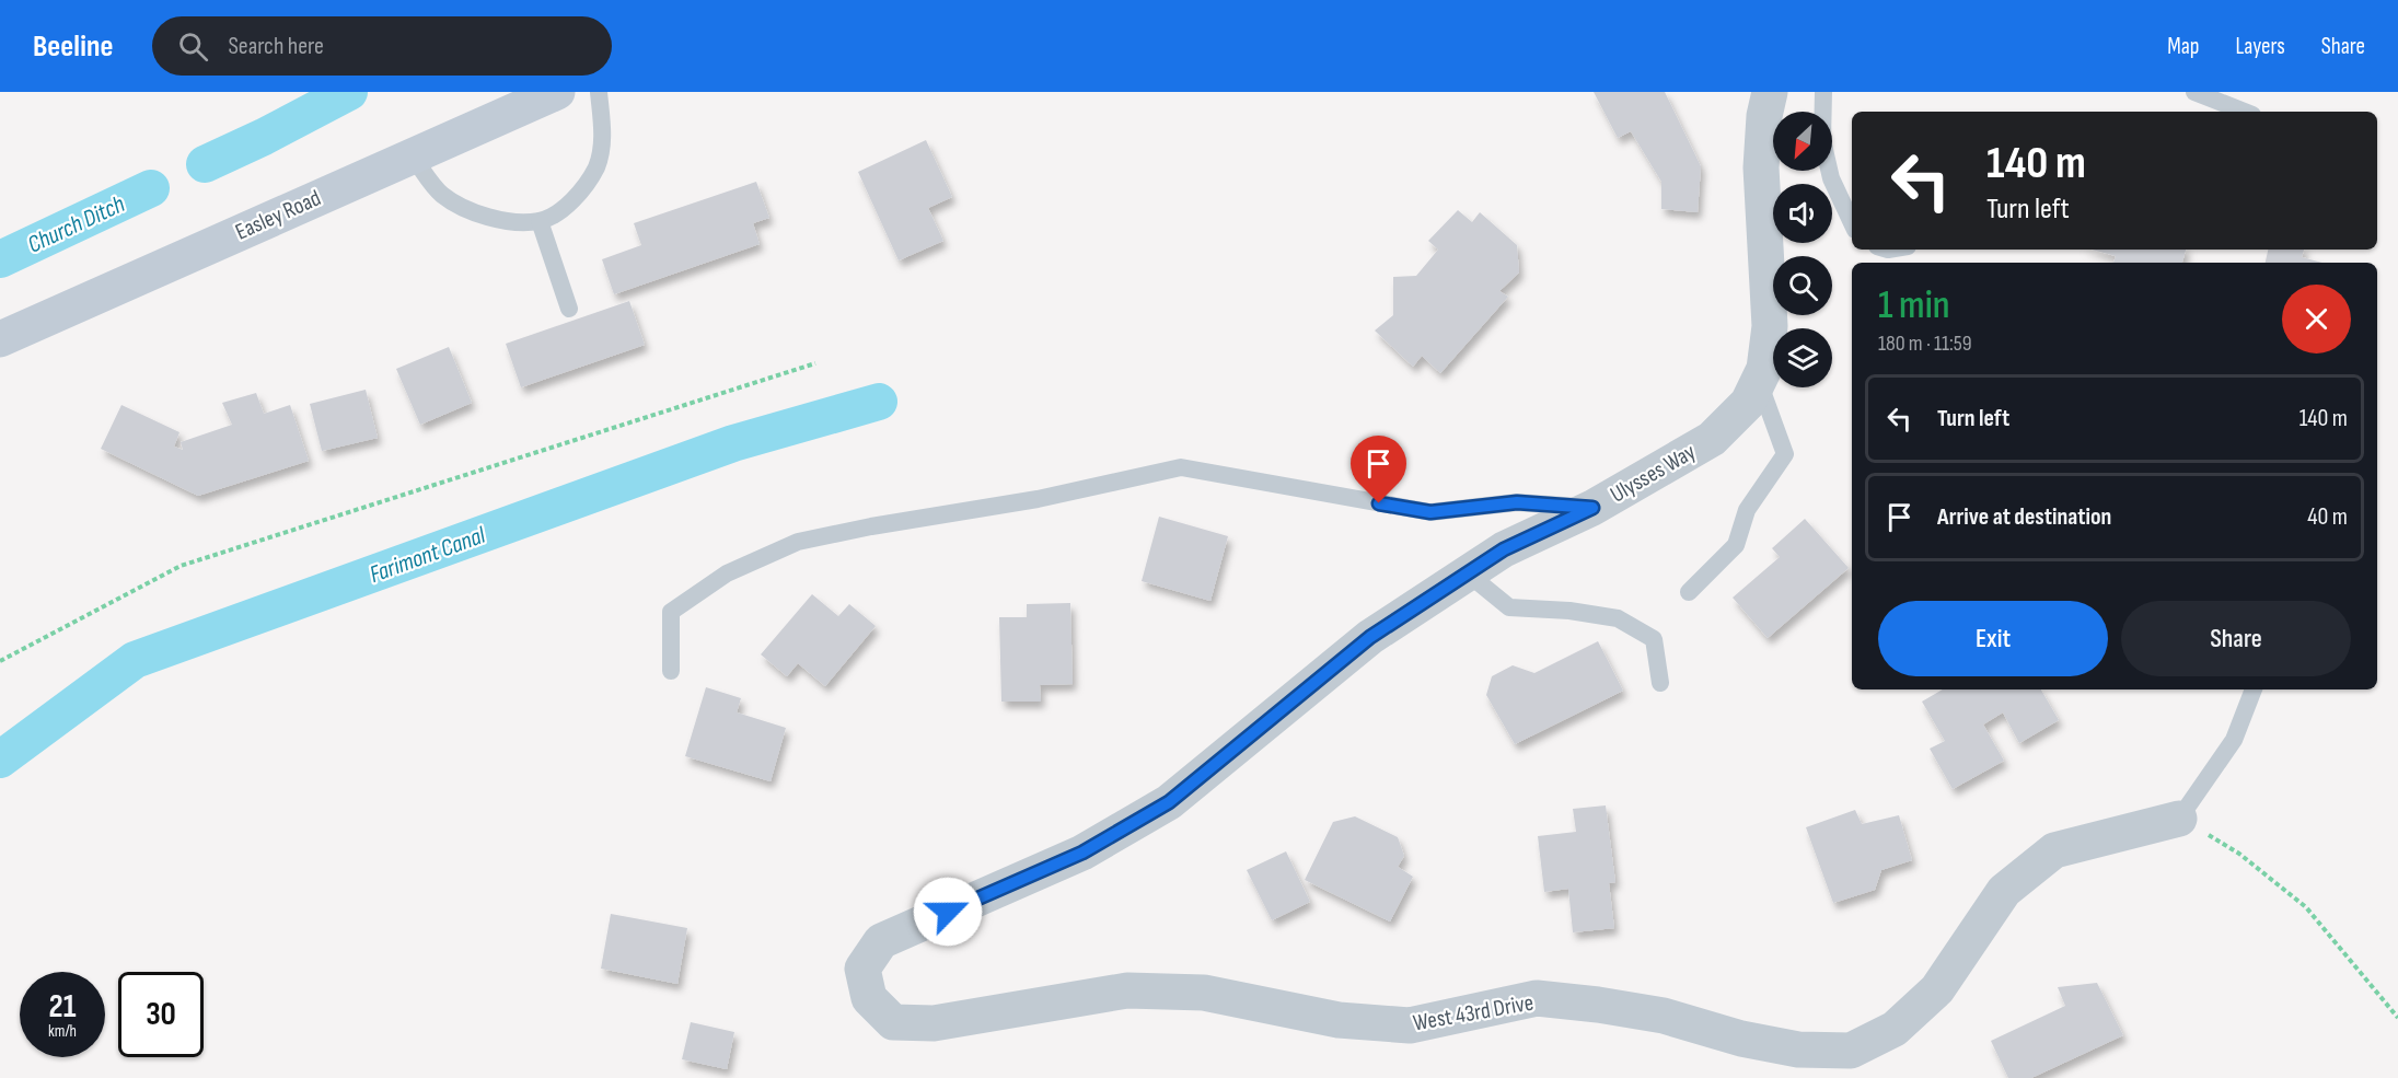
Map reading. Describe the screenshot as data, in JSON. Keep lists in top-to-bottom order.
{
  "streets": {
    "street": ["Easley Road", "Ulysses Way", "West 43rd Drive"]
  },
  "crossings": [
    ["Ulysses Way", "West 43rd Drive"]
  ],
  "water": ["Church Ditch", "Farimont Canal"],
  "north": "bottom left",
  "page": {
    "header": "Beeline",
    "search": "Search here",
    "nav": ["Map", "Layers", "Share"],
    "turn": ["140 m", "Turn left"],
    "heading": ["1 min", "180 m · 11:59"],
    "list": [
      {
        "name": "Turn left",
        "value": "140 m"
      },
      {
        "name": "Arrive at destination",
        "value": "40 m"
      }
    ],
    "buttons": ["Exit", "Share"],
    "speed": "21 km/h",
    "limit": "30"
  }
}
